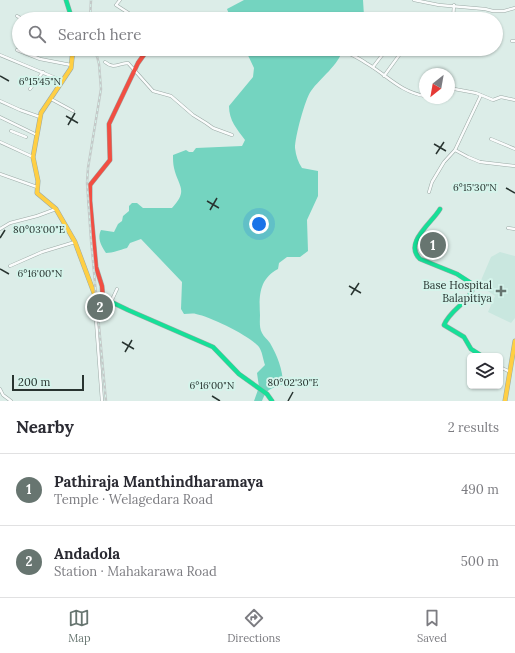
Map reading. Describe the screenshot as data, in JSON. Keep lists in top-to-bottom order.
{
  "places": {
    "health": ["Base Hospital Balapitiya"]
  },
  "scale_bar": "200 m",
  "north": "bottom left",
  "page": {
    "search": "Search here",
    "pins": ["1", "2"],
    "scale": "200 m",
    "heading": ["Nearby", "2 results"],
    "list": [
      {
        "mark": "1",
        "name": "Pathiraja Manthindharamaya",
        "note": "Temple · Welagedara Road",
        "value": "490 m"
      },
      {
        "mark": "2",
        "name": "Andadola",
        "note": "Station · Mahakarawa Road",
        "value": "500 m"
      }
    ],
    "nav": ["Map", "Directions", "Saved"]
  },
  "coordinates": [
    "6°15'45\"N",
    "6°15'30\"N",
    "80°03'00\"E",
    "6°16'00\"N",
    "80°02'30\"E"
  ]
}
